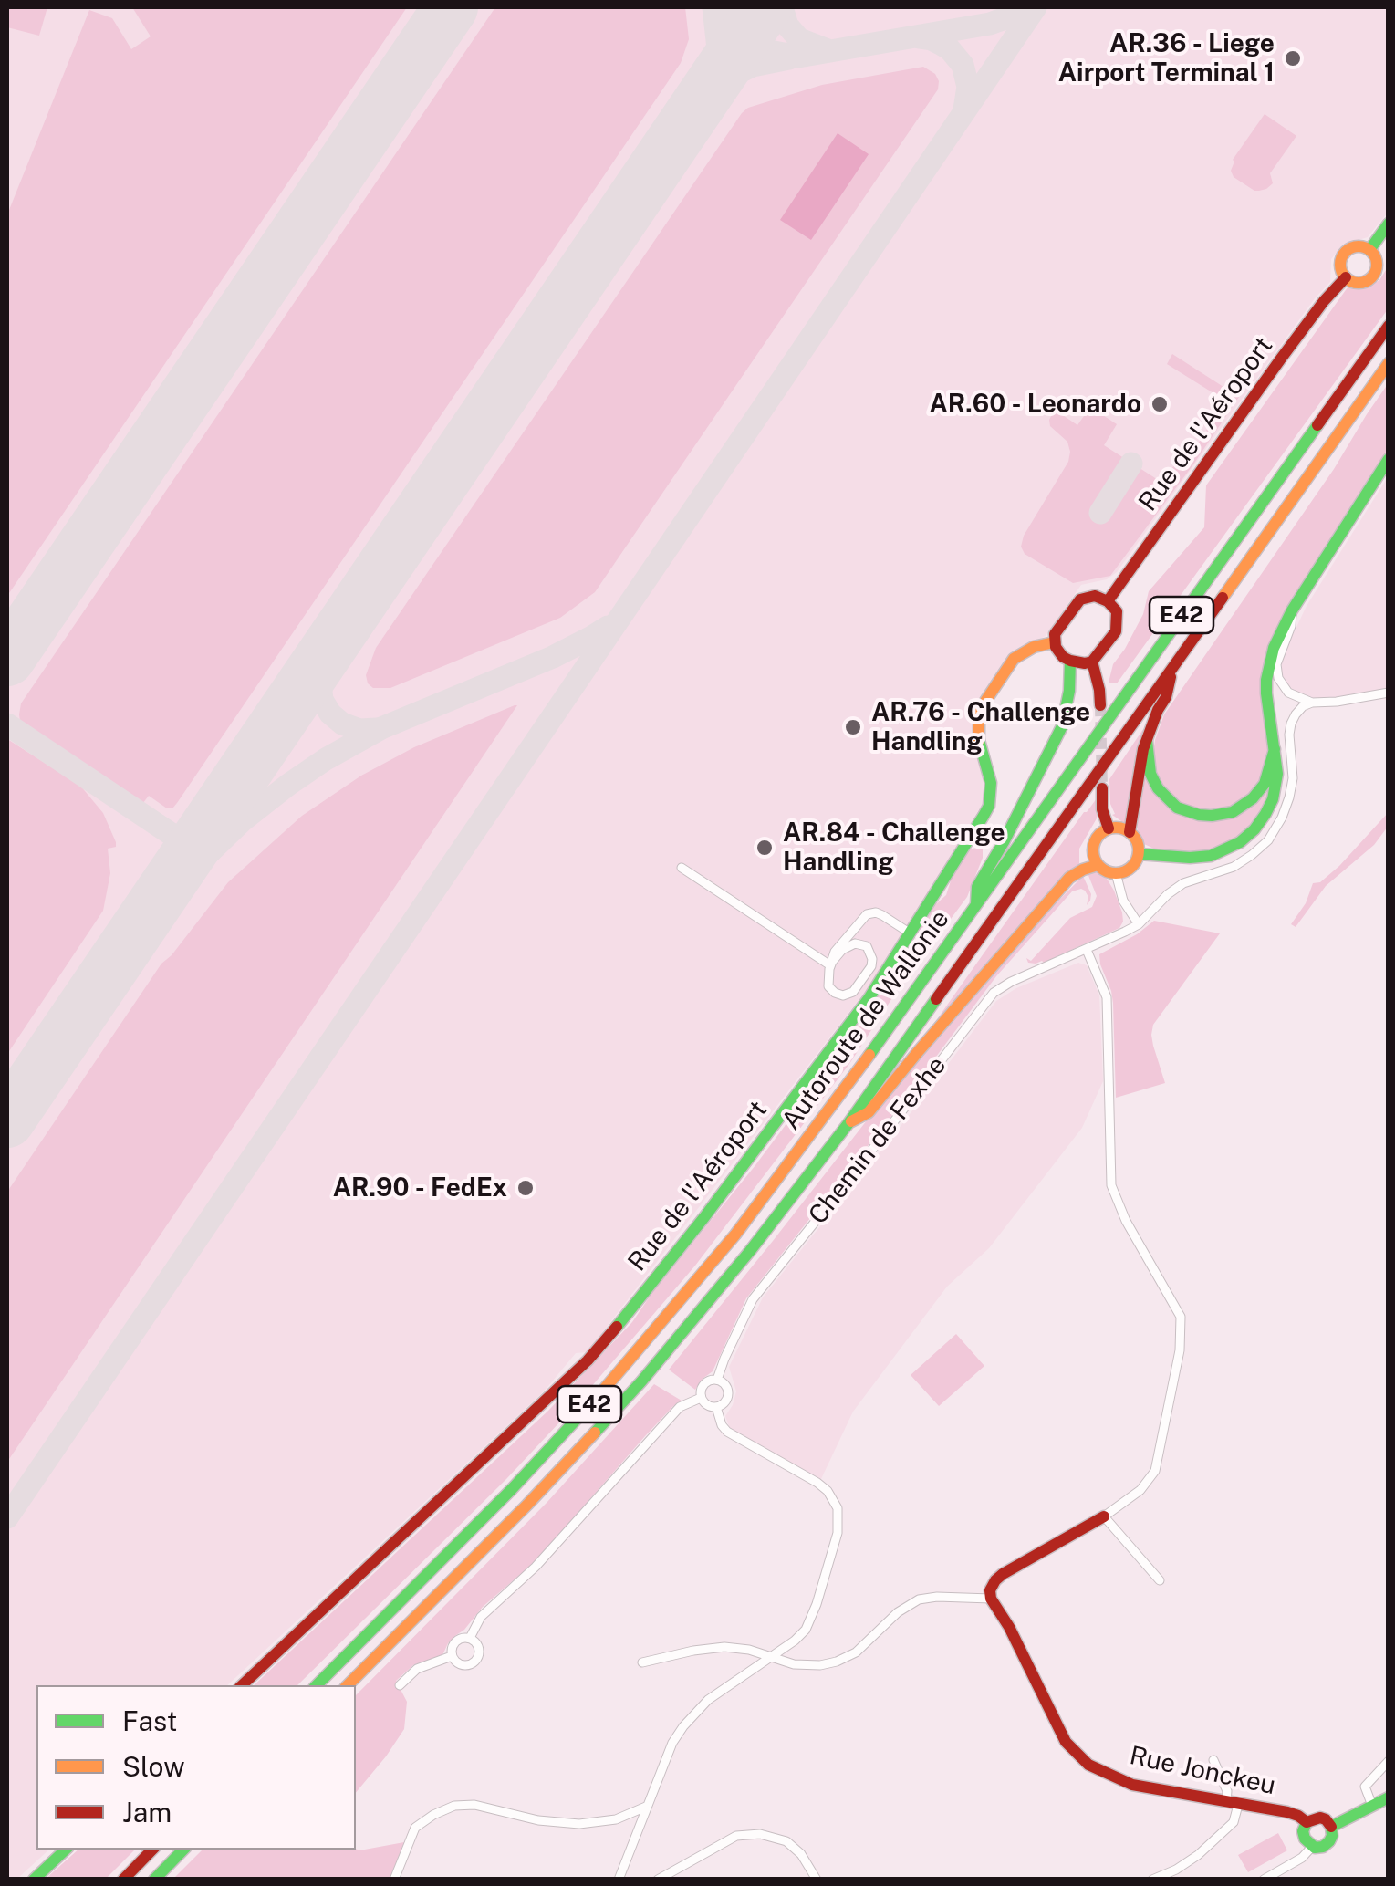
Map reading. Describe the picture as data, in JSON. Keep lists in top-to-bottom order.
{
  "streets": {
    "main road": [
      "Rue de l'Aéroport",
      "E42",
      "Autoroute de Wallonie",
      "Rue Jonckeu"
    ],
    "street": ["Chemin de Fexhe"]
  },
  "places": [
    "AR.36 - Liege Airport Terminal 1",
    "AR.60 - Leonardo",
    "AR.76 - Challenge Handling",
    "AR.84 - Challenge Handling",
    "AR.90 - FedEx"
  ],
  "legend": ["Fast", "Slow", "Jam"]
}
